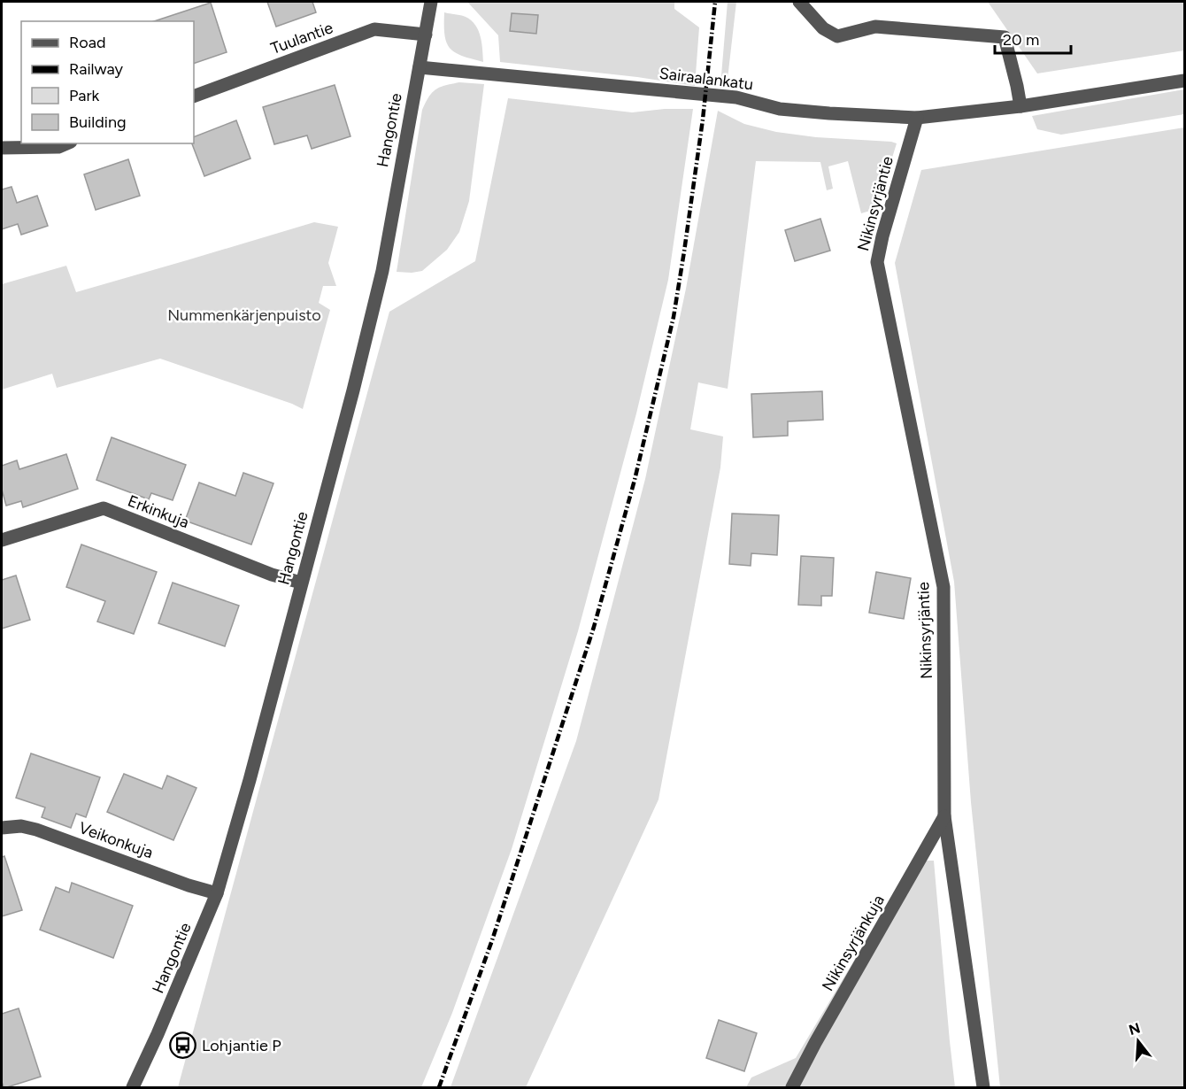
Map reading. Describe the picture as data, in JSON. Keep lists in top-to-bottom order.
{
  "streets": {
    "street": [
      "Tuulantie",
      "Sairaalankatu",
      "Hangontie",
      "Nikinsyrjäntie",
      "Erkinkuja",
      "Veikonkuja",
      "Nikinsyrjänkuja"
    ]
  },
  "crossings": [
    ["Tuulantie", "Hangontie"],
    ["Sairaalankatu", "Hangontie"],
    ["Sairaalankatu", "Nikinsyrjäntie"],
    ["Hangontie", "Erkinkuja"],
    ["Hangontie", "Veikonkuja"],
    ["Nikinsyrjäntie", "Nikinsyrjänkuja"]
  ],
  "parks": ["Nummenkärjenpuisto"],
  "places": {
    "bus stop": ["Lohjantie P"]
  },
  "legend": [
    "Road",
    "Railway",
    "Park",
    "Building"
  ],
  "scale_bar": "20 m",
  "north": "top"
}
